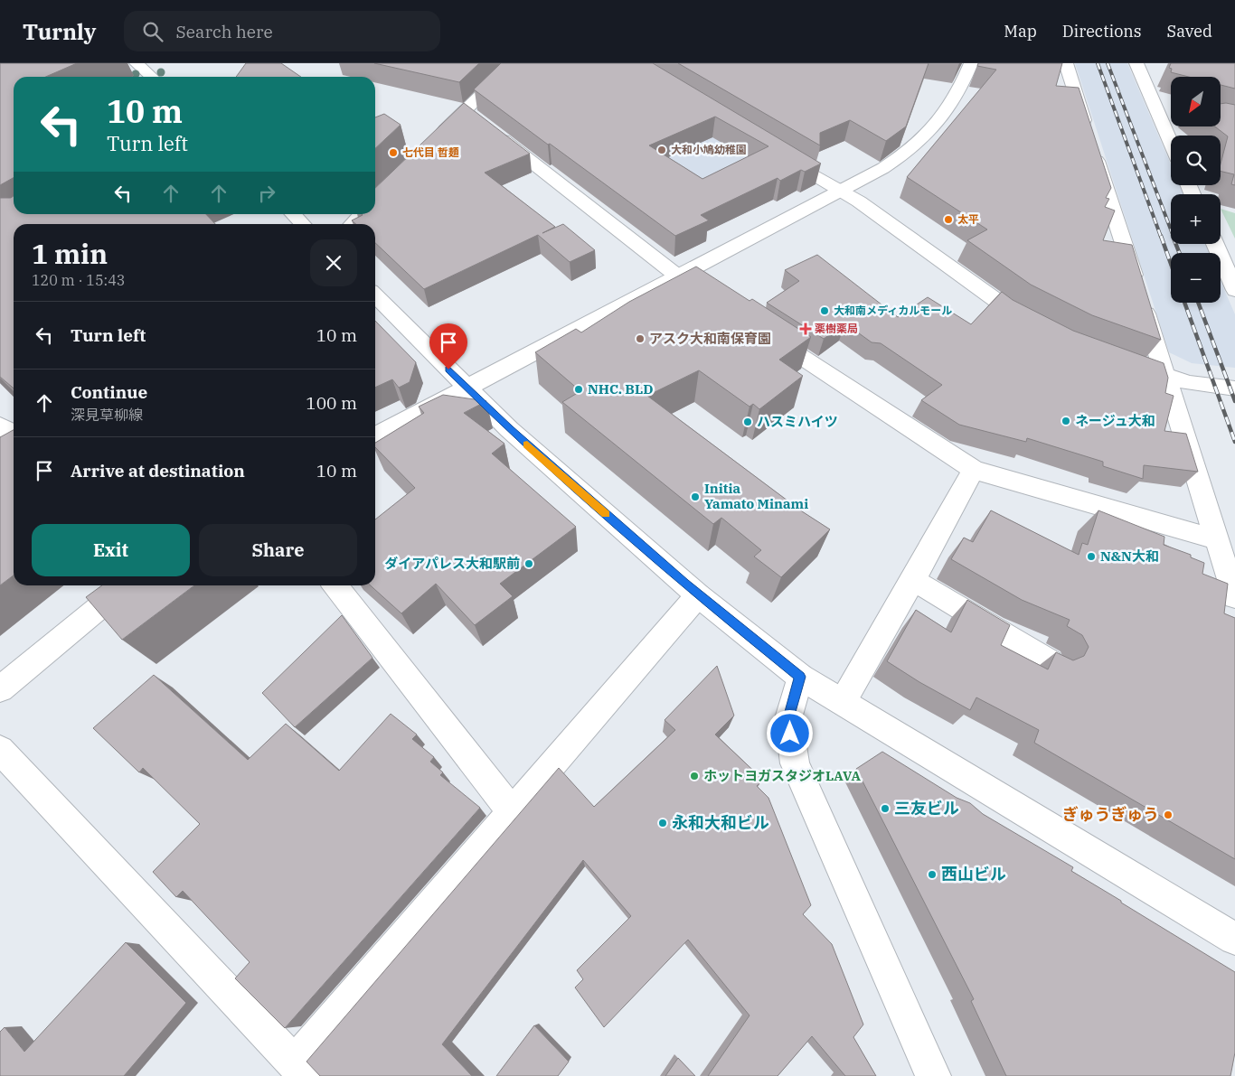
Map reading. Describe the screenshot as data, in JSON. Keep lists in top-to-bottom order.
{
  "places": {
    "other": [
      "大和小鳩幼稚園",
      "七代目 哲麺",
      "太平",
      "大和南メディカルモール",
      "アスク大和南保育園",
      "NHC. BLD",
      "ネージュ大和",
      "ハスミハイツ",
      "Initia Yamato Minami",
      "N&N大和",
      "ダイアパレス大和駅前",
      "ホットヨガスタジオLAVA",
      "三友ビル",
      "ぎゅうぎゅう",
      "永和大和ビル",
      "西山ビル"
    ],
    "health": ["薬樹薬局"]
  },
  "north": "bottom left",
  "page": {
    "header": "Turnly",
    "search": "Search here",
    "nav": ["Map", "Directions", "Saved"],
    "map_buttons": ["+", "−"],
    "turn": ["10 m", "Turn left"],
    "heading": ["1 min", "120 m · 15:43"],
    "list": [
      {
        "name": "Turn left",
        "value": "10 m"
      },
      {
        "name": "Continue",
        "note": "深見草柳線",
        "value": "100 m"
      },
      {
        "name": "Arrive at destination",
        "value": "10 m"
      }
    ],
    "buttons": ["Exit", "Share"]
  }
}
